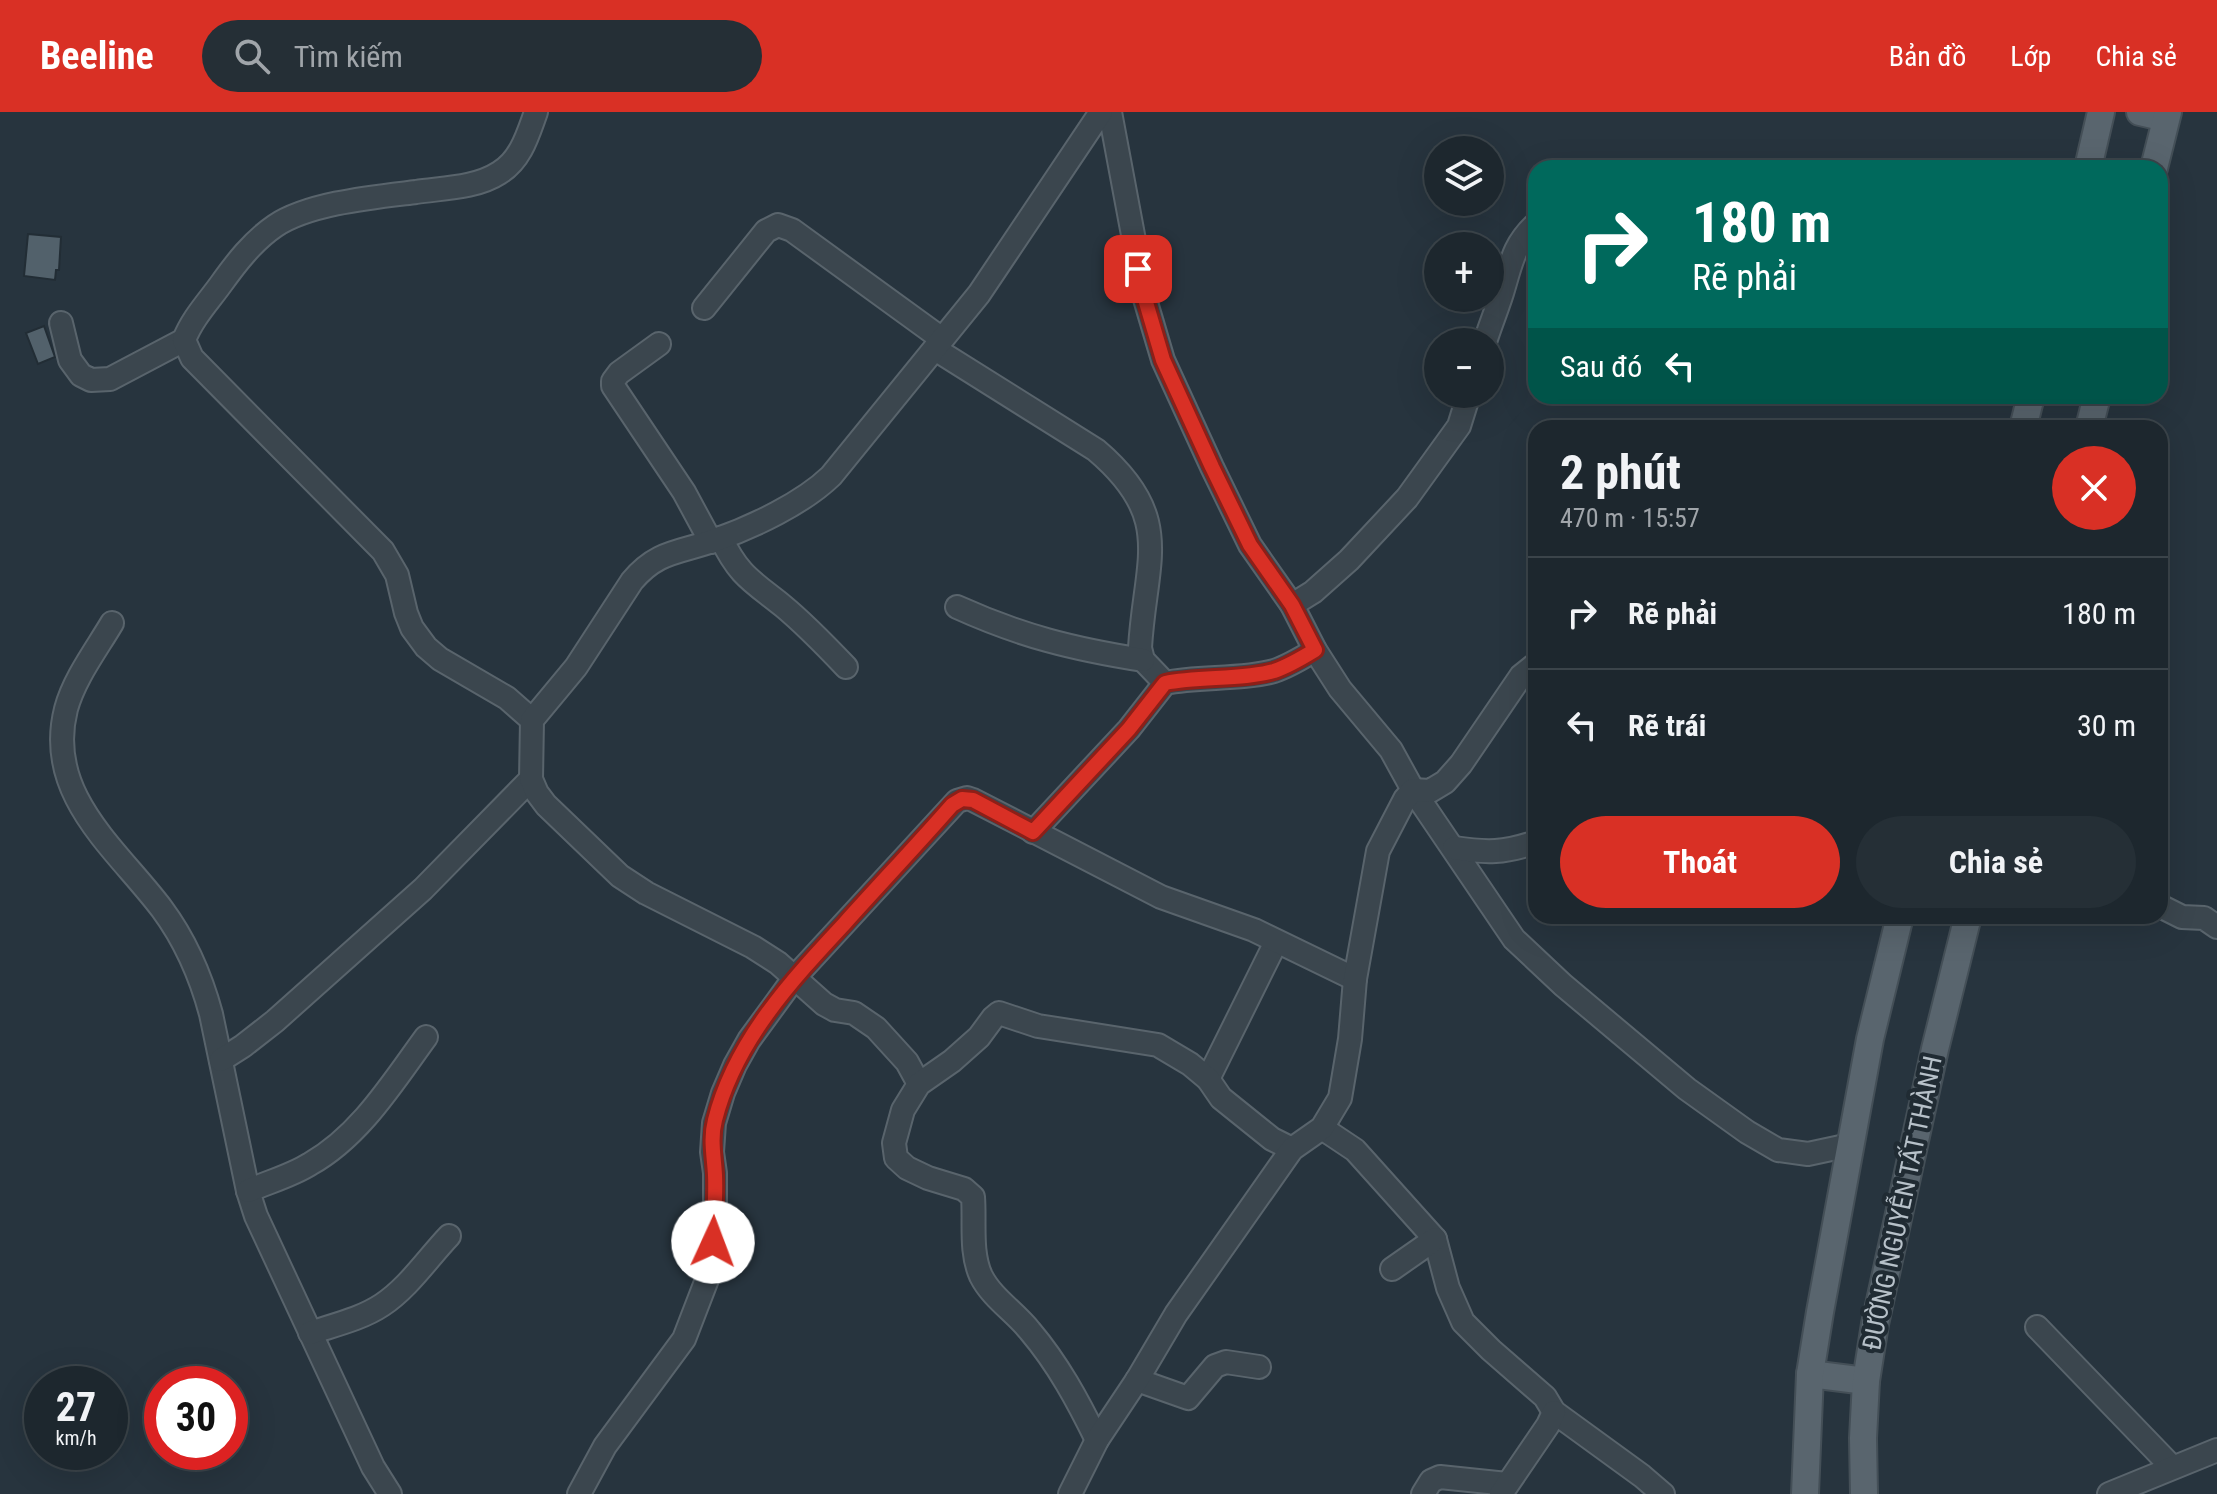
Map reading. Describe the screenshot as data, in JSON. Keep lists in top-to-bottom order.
{
  "streets": {
    "main road": ["ĐƯỜNG NGUYỄN TẤT THÀNH"]
  },
  "page": {
    "header": "Beeline",
    "search": "Tìm kiếm",
    "nav": ["Bản đồ", "Lớp", "Chia sẻ"],
    "map_buttons": ["+", "−"],
    "turn": ["180 m", "Rẽ phải"],
    "then": "Sau đó",
    "heading": ["2 phút", "470 m · 15:57"],
    "list": [
      {
        "name": "Rẽ phải",
        "value": "180 m"
      },
      {
        "name": "Rẽ trái",
        "value": "30 m"
      }
    ],
    "buttons": ["Thoát", "Chia sẻ"],
    "speed": "27 km/h",
    "limit": "30"
  }
}
